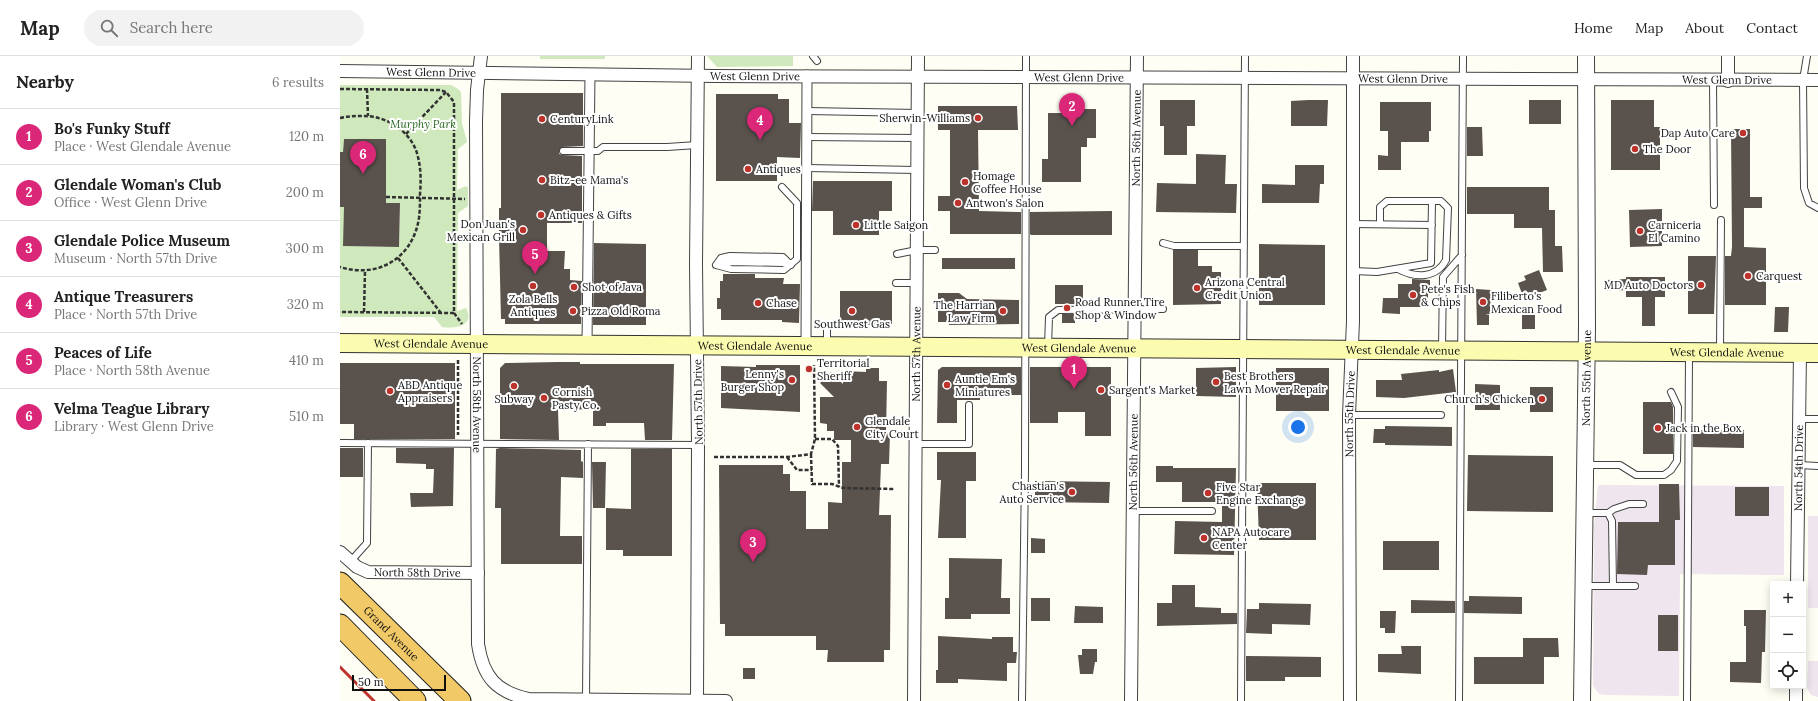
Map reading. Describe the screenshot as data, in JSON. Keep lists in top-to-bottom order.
{
  "streets": {
    "highway": ["Grand Avenue"],
    "main road": ["West Glendale Avenue"],
    "street": [
      "West Glenn Drive",
      "North 56th Avenue",
      "North 57th Avenue",
      "North 55th Avenue",
      "North 57th Drive",
      "North 58th Avenue",
      "North 55th Drive",
      "North 54th Drive",
      "North 58th Drive"
    ]
  },
  "crossings": [
    ["West Glenn Drive", "North 56th Avenue"],
    ["West Glenn Drive", "North 57th Avenue"],
    ["West Glenn Drive", "North 55th Avenue"],
    ["West Glenn Drive", "North 57th Drive"],
    ["West Glenn Drive", "North 58th Avenue"],
    ["West Glenn Drive", "North 55th Drive"],
    ["North 56th Avenue", "West Glendale Avenue"],
    ["West Glendale Avenue", "North 57th Avenue"],
    ["West Glendale Avenue", "North 55th Avenue"],
    ["West Glendale Avenue", "North 57th Drive"],
    ["West Glendale Avenue", "North 58th Avenue"],
    ["West Glendale Avenue", "North 55th Drive"],
    ["West Glendale Avenue", "North 54th Drive"],
    ["North 58th Avenue", "North 58th Drive"]
  ],
  "parks": ["Murphy Park"],
  "places": [
    "Sherwin-Williams",
    "CenturyLink",
    "Dap Auto Care",
    "The Door",
    "Antiques",
    "Bitz-ee Mama's",
    "Homage Coffee House",
    "Antwon's Salon",
    "Antiques & Gifts",
    "Little Saigon",
    "Don Juan's Mexican Grill",
    "Carniceria El Camino",
    "Carquest",
    "MD Auto Doctors",
    "Zola Bells Antiques",
    "Shot of Java",
    "Arizona Central Credit Union",
    "Pete's Fish & Chips",
    "Filiberto's Mexican Food",
    "Chase",
    "Road Runner Tire Shop & Window",
    "Pizza Old Roma",
    "Southwest Gas",
    "The Harrian Law Firm",
    "Territorial Sheriff",
    "Lenny's Burger Shop",
    "Best Brothers Lawn Mower Repair",
    "Auntie Em's Miniatures",
    "Subway",
    "Sargent's Market",
    "ABD Antique Appraisers",
    "Cornish Pasty Co.",
    "Church's Chicken",
    "Glendale City Court",
    "Jack in the Box",
    "Chastian's Auto Service",
    "Five Star Engine Exchange",
    "NAPA Autocare Center"
  ],
  "scale_bar": "50 m",
  "page": {
    "header": "Map",
    "search": "Search here",
    "nav": [
      "Home",
      "Map",
      "About",
      "Contact"
    ],
    "heading": ["Nearby", "6 results"],
    "pins": [
      "2",
      "4",
      "6",
      "5",
      "1",
      "3"
    ],
    "list": [
      {
        "mark": "1",
        "name": "Bo's Funky Stuff",
        "note": "Place · West Glendale Avenue",
        "value": "120 m"
      },
      {
        "mark": "2",
        "name": "Glendale Woman's Club",
        "note": "Office · West Glenn Drive",
        "value": "200 m"
      },
      {
        "mark": "3",
        "name": "Glendale Police Museum",
        "note": "Museum · North 57th Drive",
        "value": "300 m"
      },
      {
        "mark": "4",
        "name": "Antique Treasurers",
        "note": "Place · North 57th Drive",
        "value": "320 m"
      },
      {
        "mark": "5",
        "name": "Peaces of Life",
        "note": "Place · North 58th Avenue",
        "value": "410 m"
      },
      {
        "mark": "6",
        "name": "Velma Teague Library",
        "note": "Library · West Glenn Drive",
        "value": "510 m"
      }
    ],
    "map_buttons": ["+", "−"],
    "scale": "50 m"
  }
}
